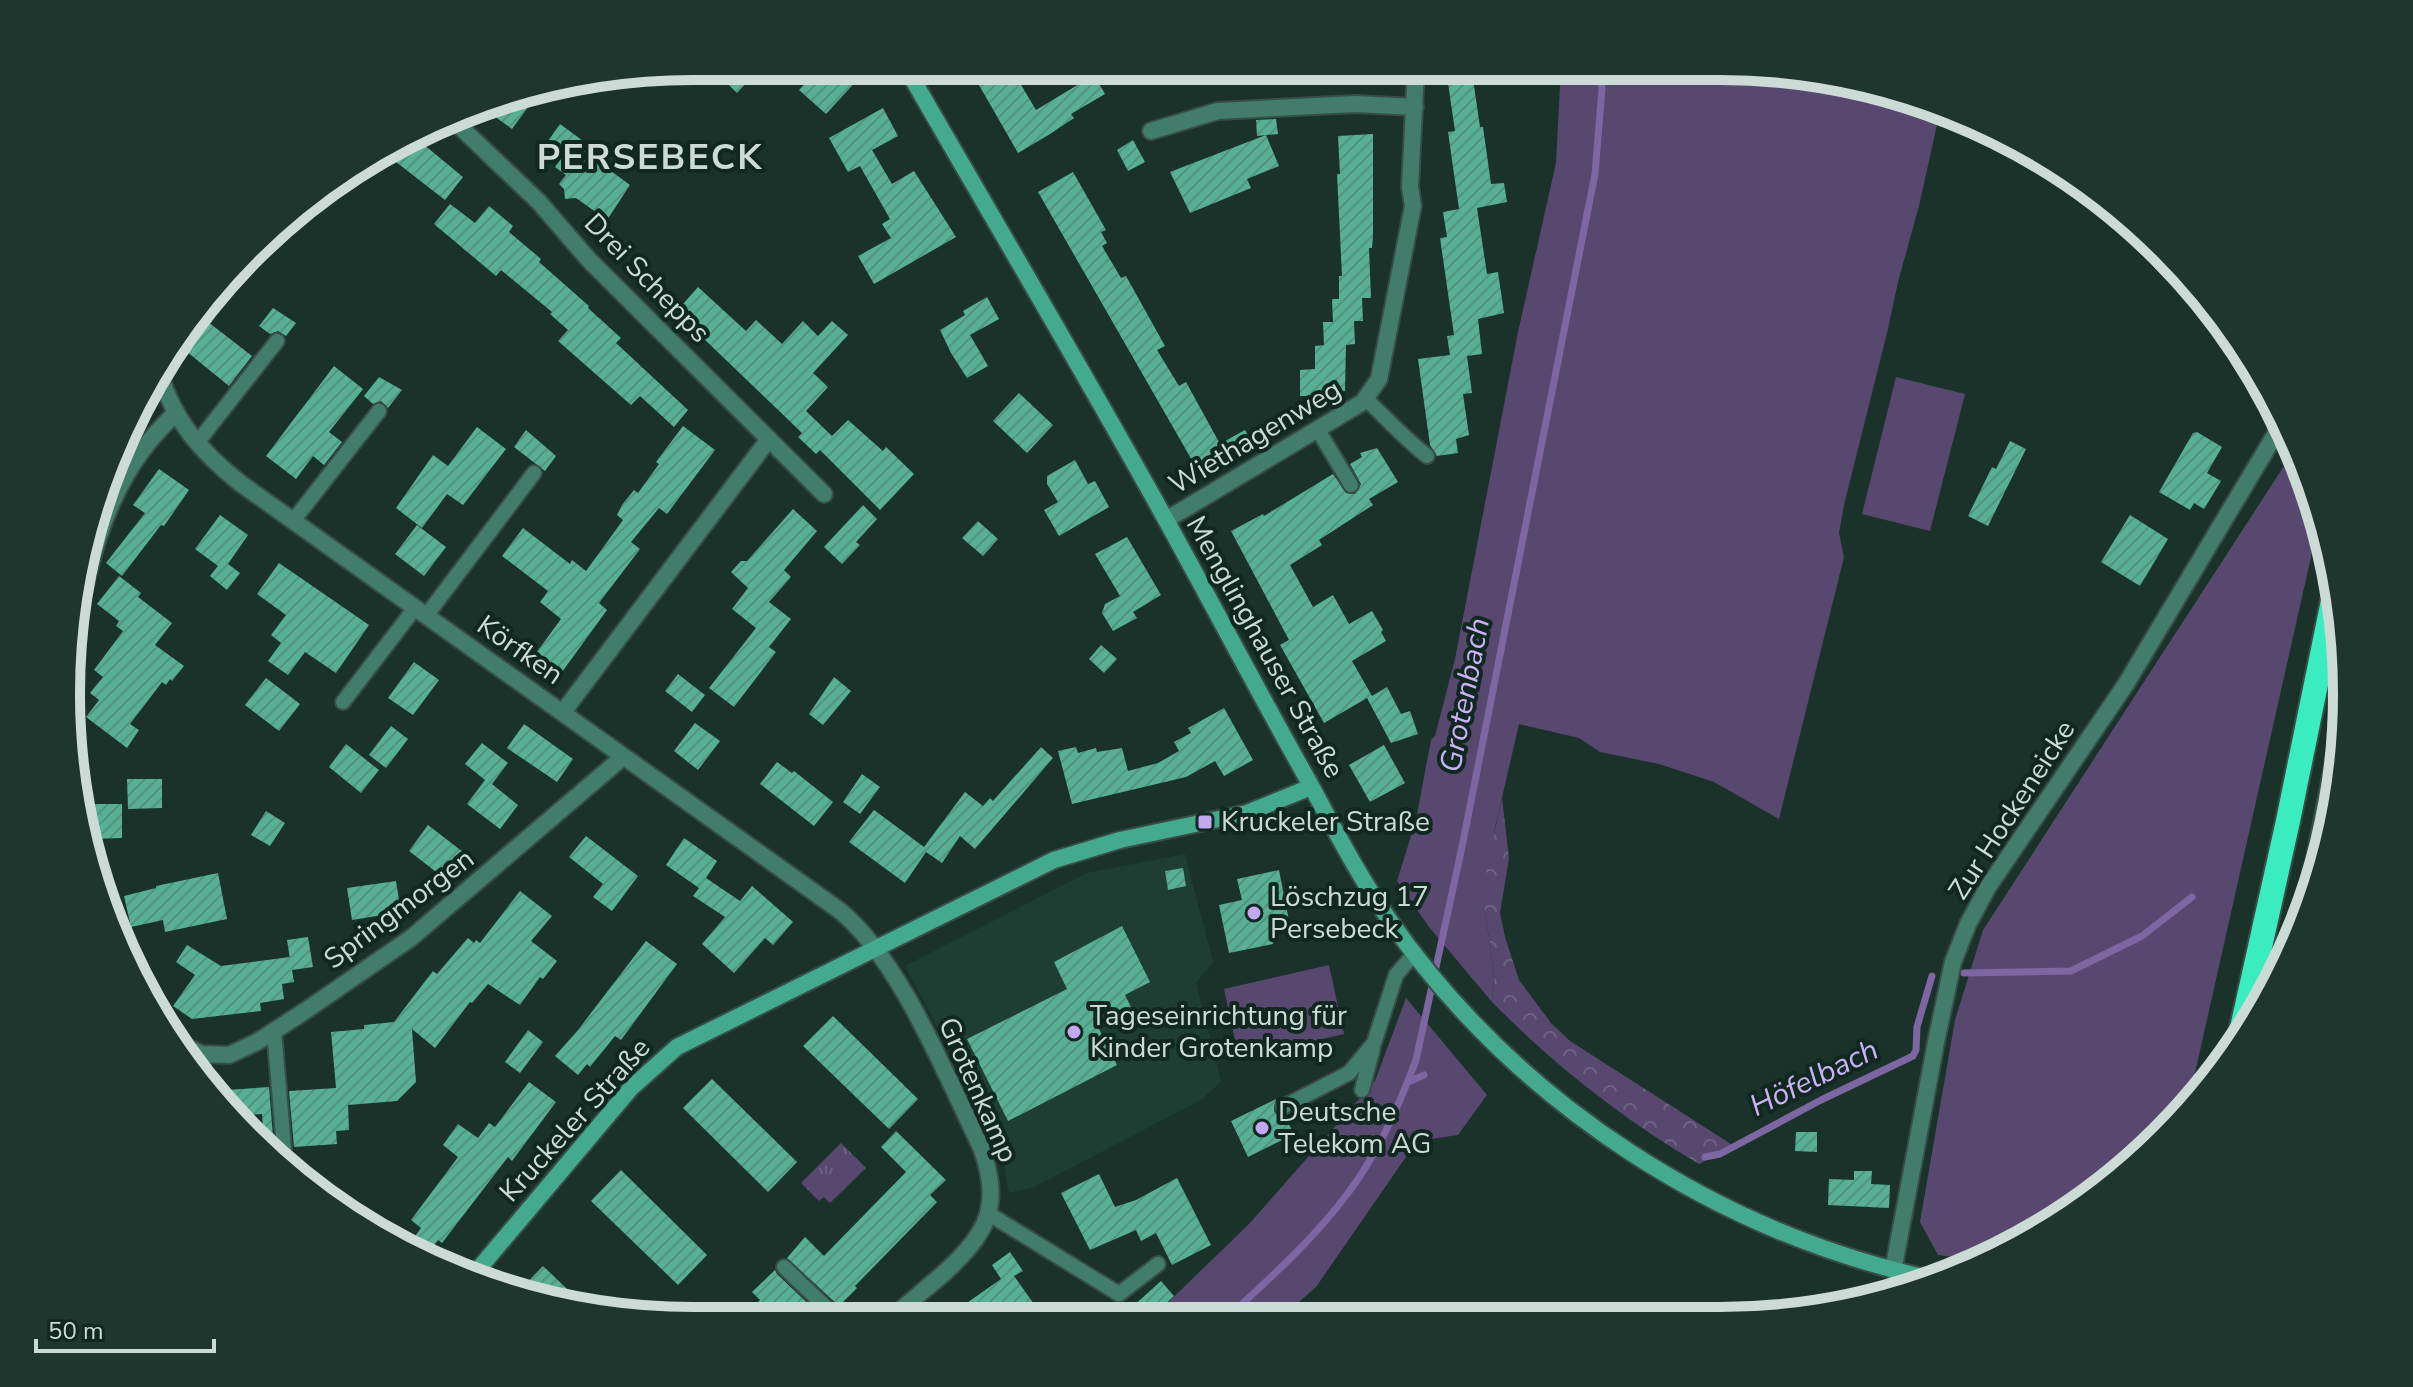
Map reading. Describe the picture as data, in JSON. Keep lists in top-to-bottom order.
{
  "streets": {
    "street": [
      "Drei Schepps",
      "Wiethagenweg",
      "Menglinghauser Straße",
      "Körfken",
      "Zur Hockeneicke",
      "Springmorgen",
      "Grotenkamp",
      "Kruckeler Straße"
    ]
  },
  "crossings": [
    ["Wiethagenweg", "Menglinghauser Straße"],
    ["Menglinghauser Straße", "Zur Hockeneicke"],
    ["Menglinghauser Straße", "Kruckeler Straße"],
    ["Körfken", "Springmorgen"],
    ["Körfken", "Grotenkamp"],
    ["Körfken", "Kruckeler Straße"],
    ["Grotenkamp", "Kruckeler Straße"]
  ],
  "districts": ["PERSEBECK"],
  "water": ["Grotenbach", "Höfelbach"],
  "places": {
    "transit": ["Kruckeler Straße"],
    "other": ["Löschzug 17 Persebeck", "Tageseinrichtung für Kinder Grotenkamp", "Deutsche Telekom AG"]
  },
  "scale_bar": "50 m"
}
